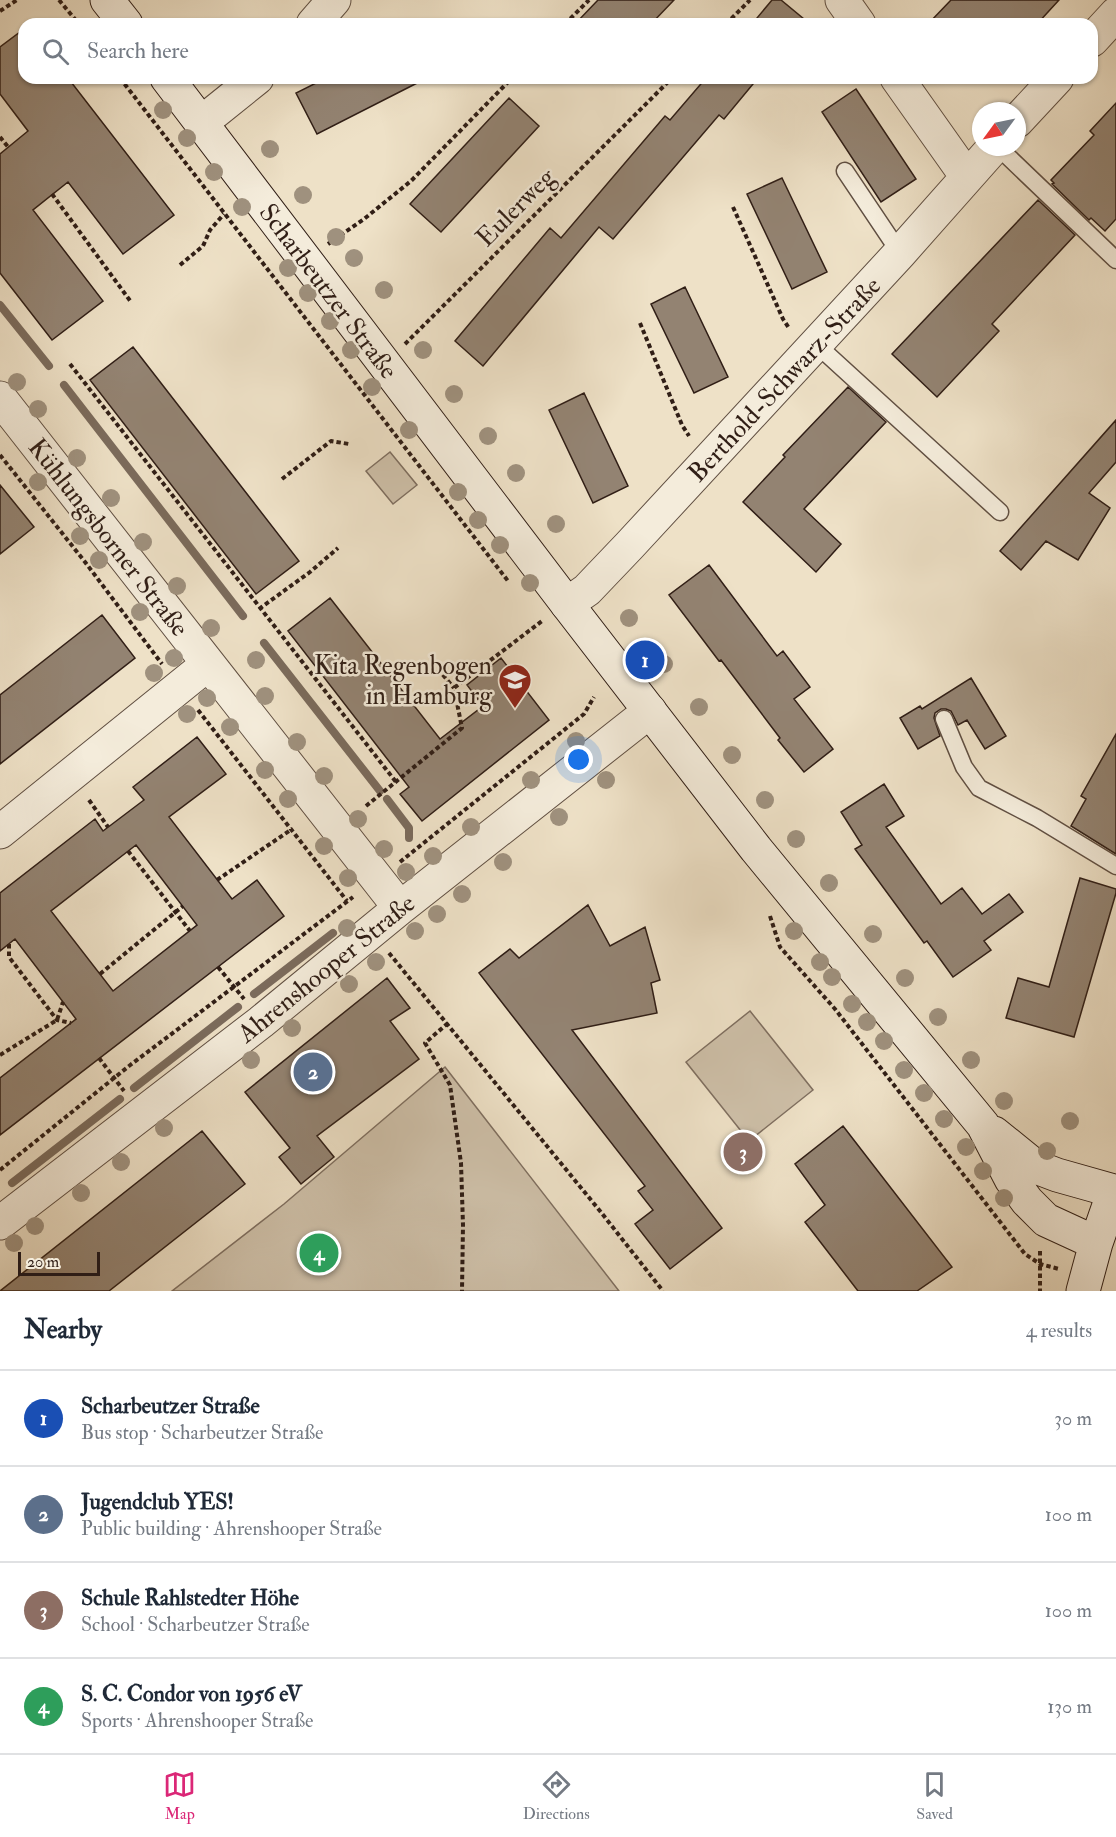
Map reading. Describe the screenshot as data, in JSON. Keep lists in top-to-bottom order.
{
  "streets": {
    "street": [
      "Scharbeutzer Straße",
      "Berthold-Schwarz-Straße",
      "Kühlungsborner Straße",
      "Ahrenshooper Straße"
    ],
    "path": ["Eulerweg"]
  },
  "crossings": [
    ["Eulerweg", "Scharbeutzer Straße"],
    ["Scharbeutzer Straße", "Berthold-Schwarz-Straße"],
    ["Scharbeutzer Straße", "Ahrenshooper Straße"],
    ["Kühlungsborner Straße", "Ahrenshooper Straße"]
  ],
  "places": {
    "school or university": ["Kita Regenbogen in Hamburg"]
  },
  "scale_bar": "20 m",
  "north": "bottom left",
  "page": {
    "search": "Search here",
    "pins": [
      "1",
      "2",
      "3",
      "4"
    ],
    "scale": "20 m",
    "heading": ["Nearby", "4 results"],
    "list": [
      {
        "mark": "1",
        "name": "Scharbeutzer Straße",
        "note": "Bus stop · Scharbeutzer Straße",
        "value": "30 m"
      },
      {
        "mark": "2",
        "name": "Jugendclub YES!",
        "note": "Public building · Ahrenshooper Straße",
        "value": "100 m"
      },
      {
        "mark": "3",
        "name": "Schule Rahlstedter Höhe",
        "note": "School · Scharbeutzer Straße",
        "value": "100 m"
      },
      {
        "mark": "4",
        "name": "S. C. Condor von 1956 eV",
        "note": "Sports · Ahrenshooper Straße",
        "value": "130 m"
      }
    ],
    "nav": ["Map", "Directions", "Saved"]
  }
}
